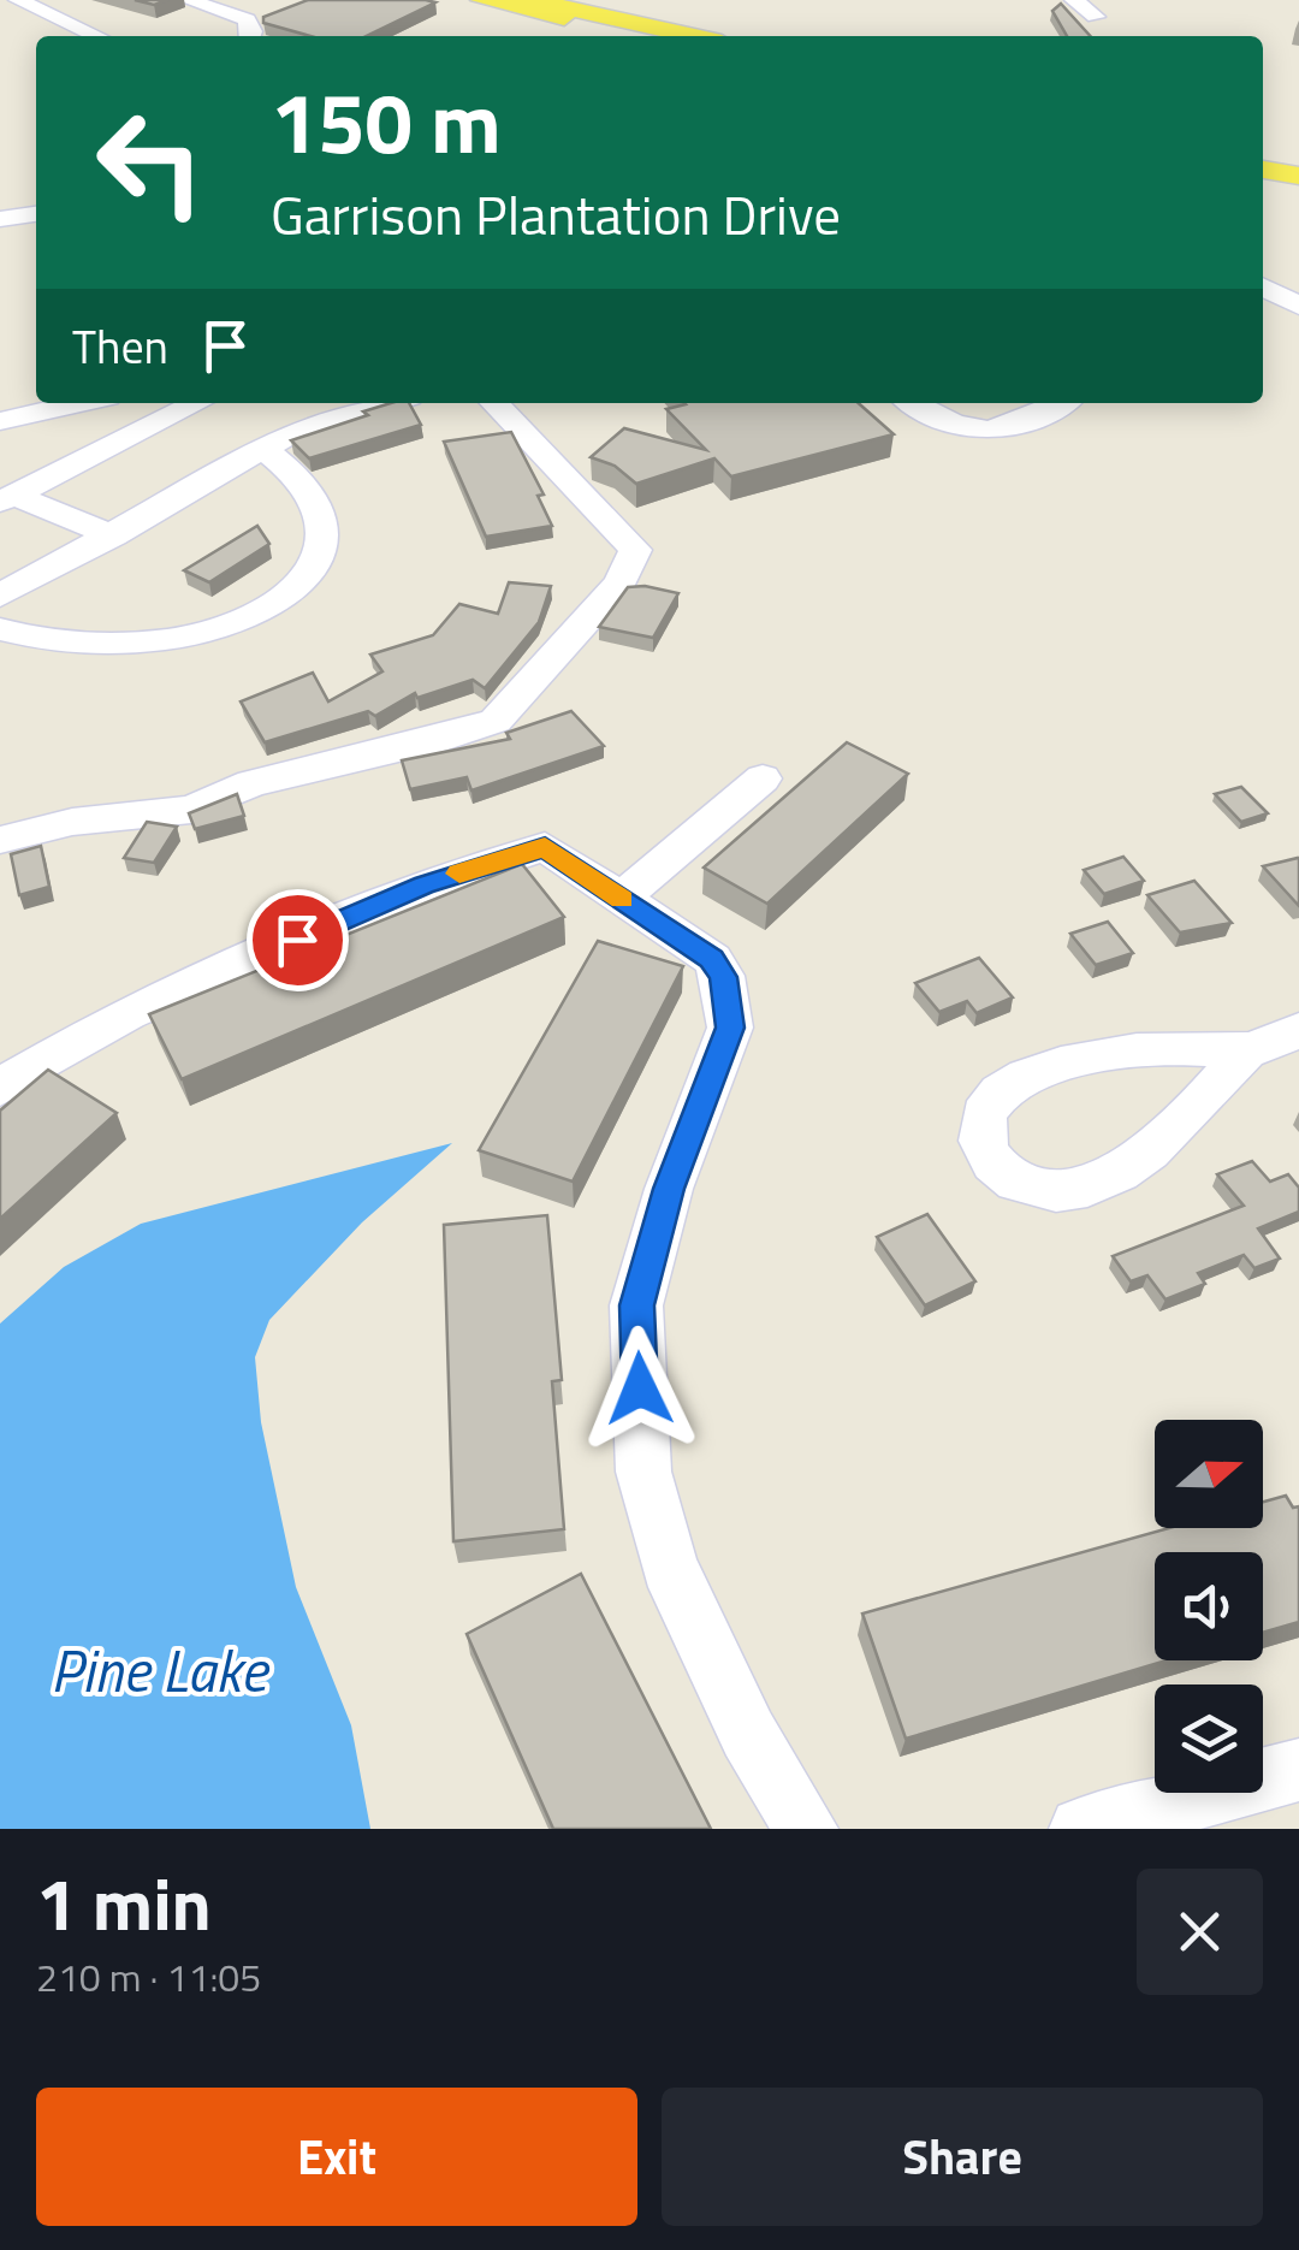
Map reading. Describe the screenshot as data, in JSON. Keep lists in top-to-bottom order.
{
  "water": ["Pine Lake"],
  "north": "right",
  "page": {
    "turn": ["150 m", "Garrison Plantation Drive"],
    "then": "Then",
    "heading": ["1 min", "210 m · 11:05"],
    "buttons": ["Exit", "Share"]
  }
}
